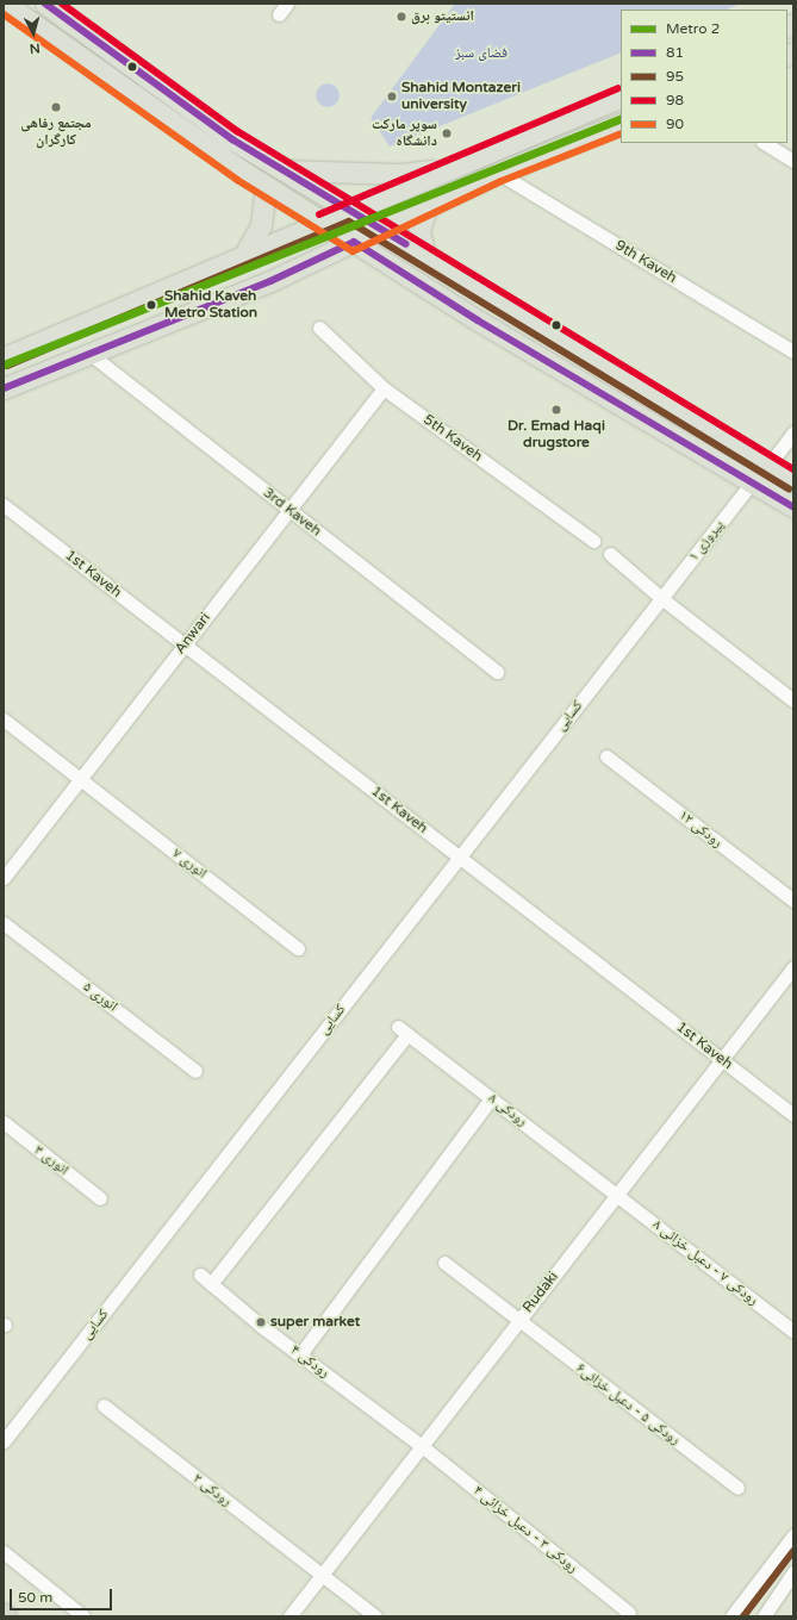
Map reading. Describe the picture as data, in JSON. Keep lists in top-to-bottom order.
{
  "streets": {
    "street": [
      "9th Kaveh",
      "5th Kaveh",
      "3rd Kaveh",
      "پیروزی ۱",
      "1st Kaveh",
      "Anwari",
      "کسایی",
      "رودکی ۱۲",
      "انوری ۷",
      "انوری ۵",
      "رودکی ۸",
      "انوری ۳",
      "رودکی ۷ - دعبل خزائی ۸",
      "Rudaki",
      "رودکی ۴",
      "رودکی ۵ - دعبل خزائی۶",
      "رودکی ۲",
      "رودکی ۳ - دعبل خزائی ۴"
    ]
  },
  "crossings": [
    ["5th Kaveh", "Anwari"],
    ["3rd Kaveh", "Anwari"],
    ["پیروزی ۱", "کسایی"],
    ["1st Kaveh", "Anwari"],
    ["1st Kaveh", "کسایی"],
    ["1st Kaveh", "Rudaki"],
    ["Anwari", "انوری ۷"],
    ["رودکی ۸", "رودکی ۷ - دعبل خزائی ۸"],
    ["رودکی ۸", "Rudaki"],
    ["رودکی ۸", "رودکی ۴"],
    ["رودکی ۷ - دعبل خزائی ۸", "Rudaki"],
    ["Rudaki", "رودکی ۴"],
    ["Rudaki", "رودکی ۵ - دعبل خزائی۶"],
    ["Rudaki", "رودکی ۲"],
    ["Rudaki", "رودکی ۳ - دعبل خزائی ۴"],
    ["رودکی ۴", "رودکی ۳ - دعبل خزائی ۴"]
  ],
  "parks": ["فضای سبز"],
  "places": [
    "انستیتو برق",
    "Shahid Montazeri university",
    "مجتمع رفاهی کارگران",
    "سوپر مارکت دانشگاه",
    "Shahid Kaveh Metro Station",
    "Dr. Emad Haqi drugstore",
    "super market"
  ],
  "lines": [
    "transit line 81",
    "transit line 98",
    "transit line 90",
    "metro line 2",
    "transit line 95"
  ],
  "legend": [
    "Metro 2",
    "81",
    "95",
    "98",
    "90"
  ],
  "scale_bar": "50 m",
  "north": "bottom"
}
